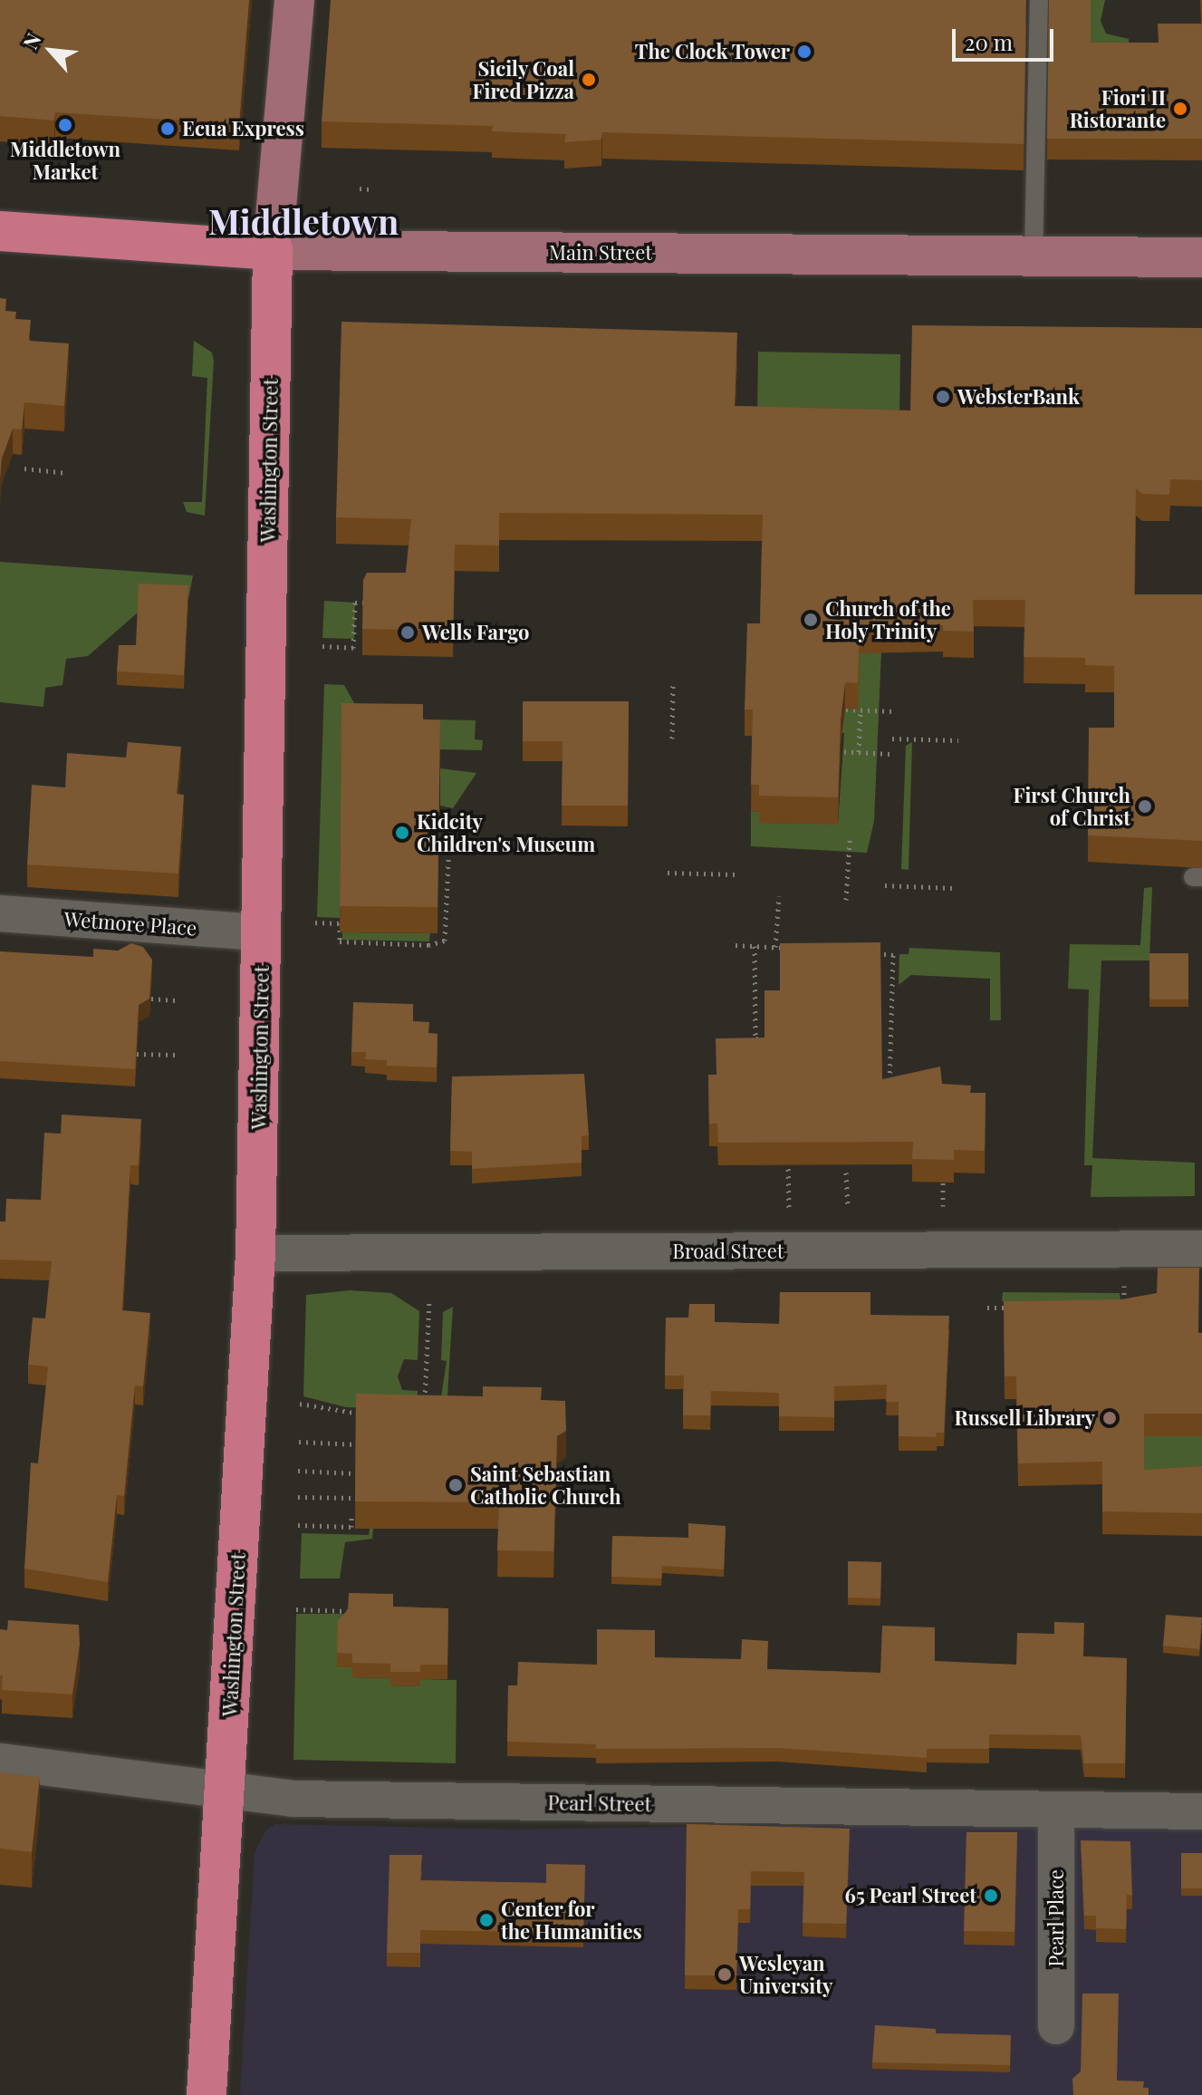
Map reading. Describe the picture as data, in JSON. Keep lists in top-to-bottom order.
{
  "streets": {
    "highway": ["Main Street", "Washington Street"],
    "street": [
      "Wetmore Place",
      "Broad Street",
      "Pearl Street",
      "Pearl Place"
    ]
  },
  "crossings": [
    ["Main Street", "Washington Street"],
    ["Washington Street", "Wetmore Place"],
    ["Washington Street", "Broad Street"],
    ["Washington Street", "Pearl Street"],
    ["Pearl Street", "Pearl Place"]
  ],
  "districts": ["Middletown"],
  "places": [
    "The Clock Tower",
    "Sicily Coal Fired Pizza",
    "Fiori II Ristorante",
    "Middletown Market",
    "Ecua Express",
    "WebsterBank",
    "Church of the Holy Trinity",
    "Wells Fargo",
    "First Church of Christ",
    "Kidcity Children's Museum",
    "Russell Library",
    "Saint Sebastian Catholic Church",
    "65 Pearl Street",
    "Center for the Humanities",
    "Wesleyan University"
  ],
  "scale_bar": "20 m",
  "north": "top left"
}
